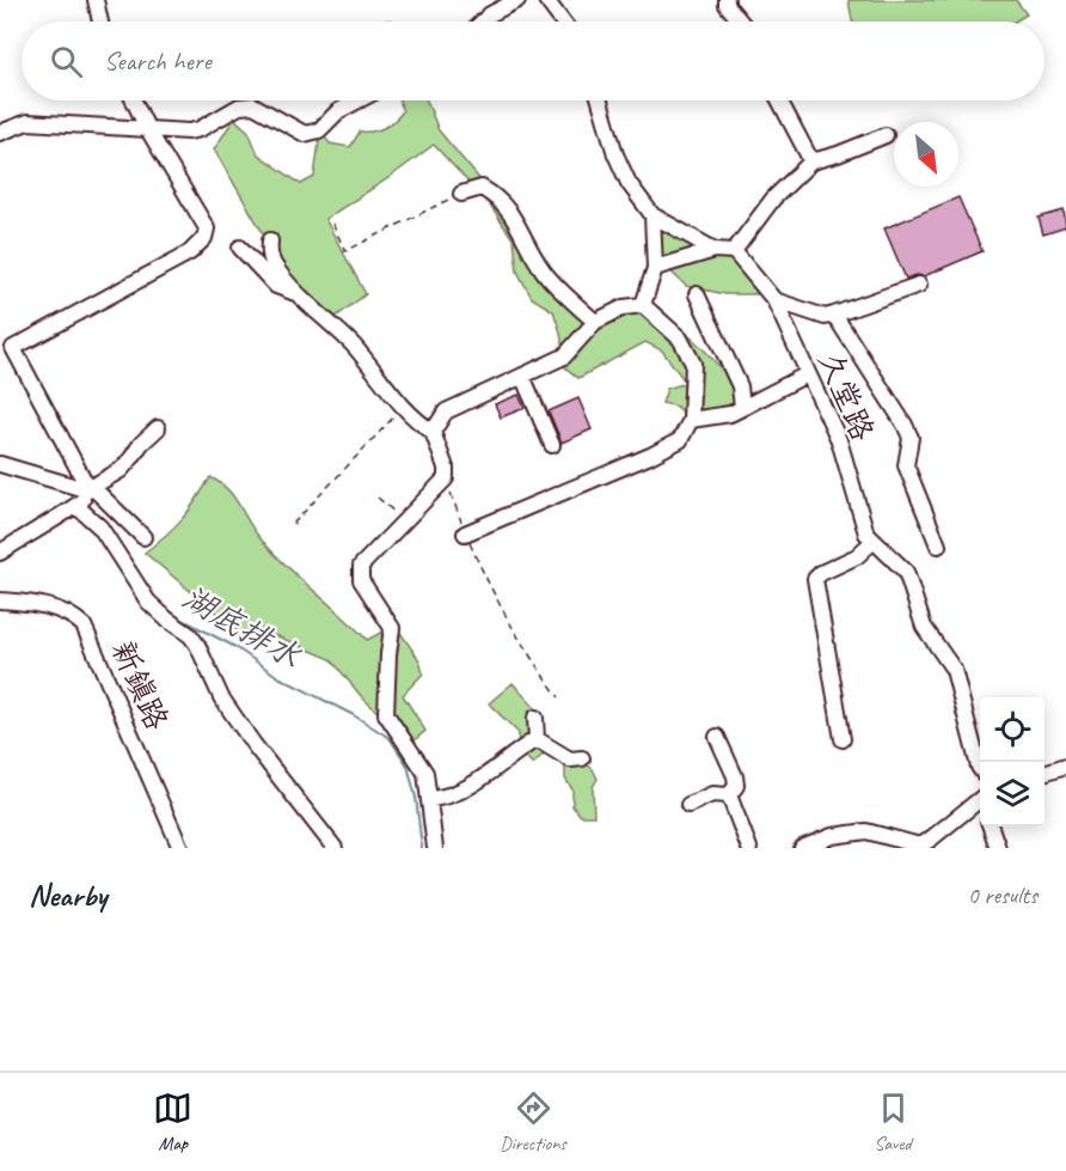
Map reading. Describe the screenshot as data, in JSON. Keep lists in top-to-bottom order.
{
  "streets": {
    "street": ["久堂路", "新鎮路"]
  },
  "water": ["湖底排水"],
  "north": "bottom right",
  "page": {
    "search": "Search here",
    "heading": ["Nearby", "0 results"],
    "nav": ["Map", "Directions", "Saved"]
  }
}
